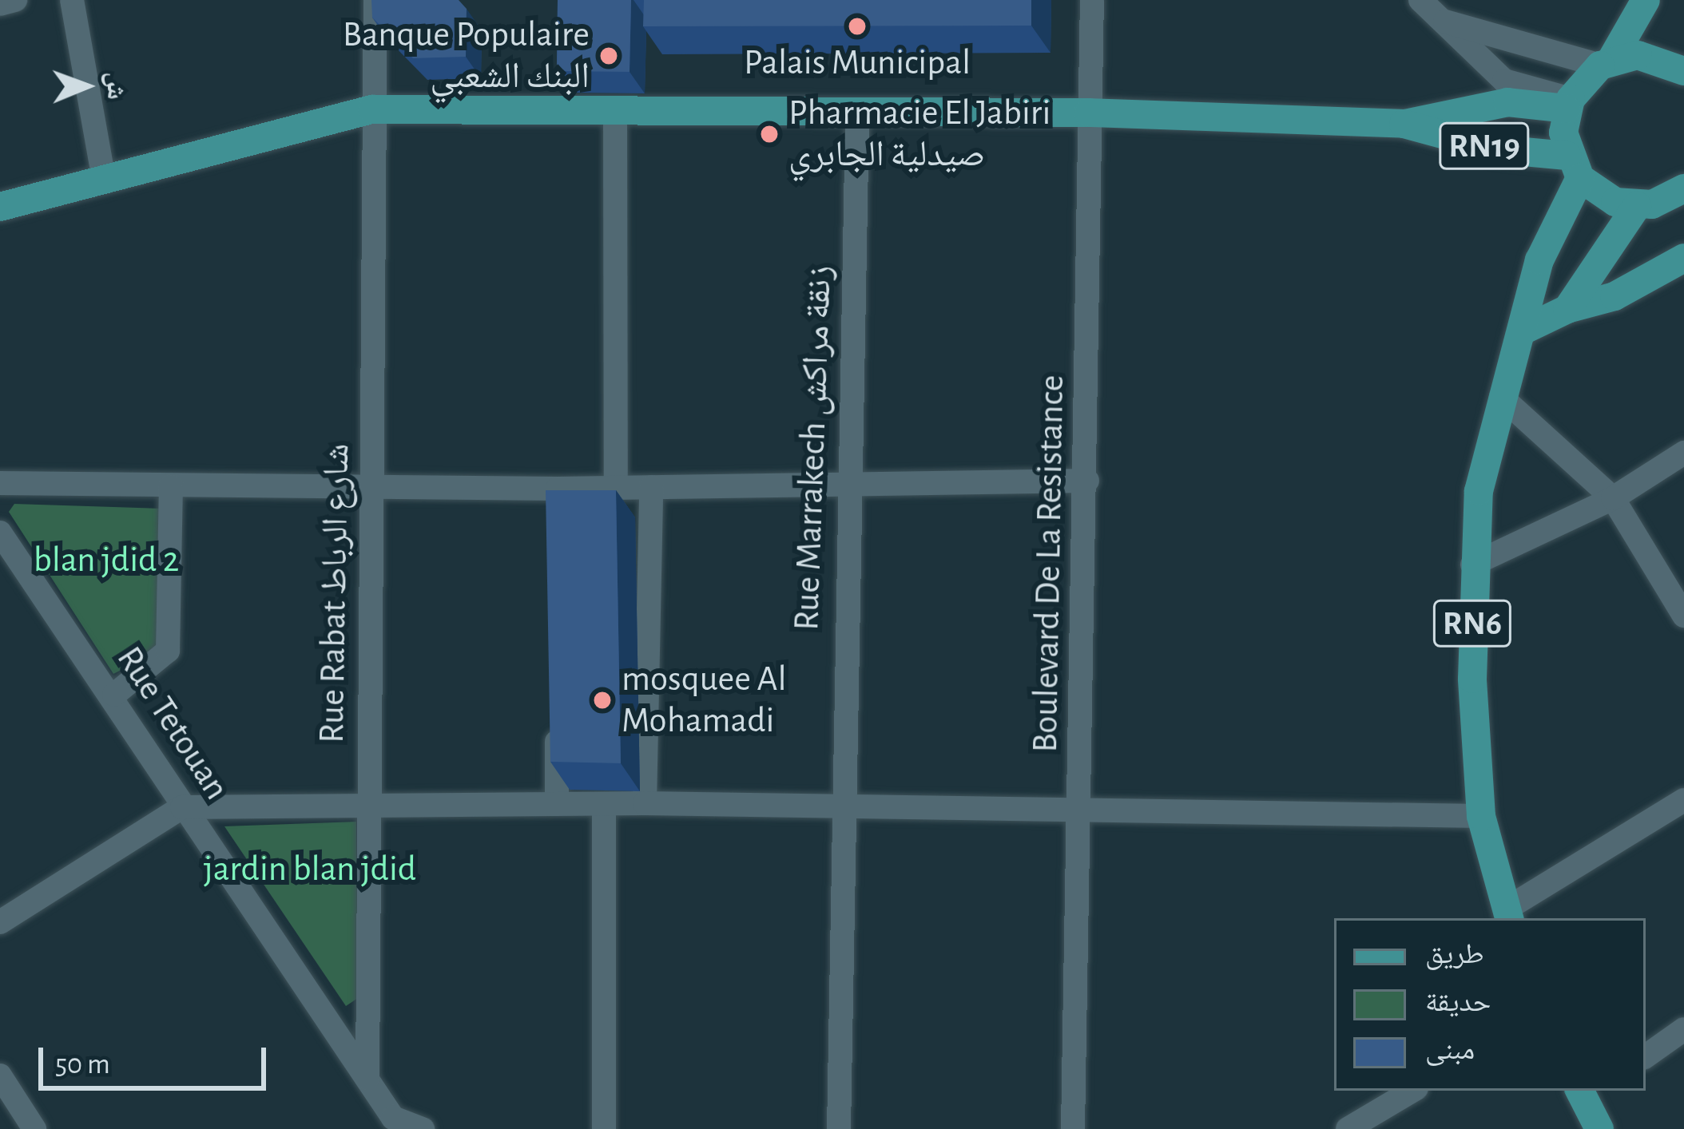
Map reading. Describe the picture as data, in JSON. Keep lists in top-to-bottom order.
{
  "streets": {
    "main road": ["RN19", "RN6"],
    "street": [
      "Rue Marrakech زنقة مراكش",
      "Boulevard De La Resistance",
      "Rue Rabat شارع الرباط",
      "Rue Tetouan"
    ]
  },
  "crossings": [
    ["RN19", "Rue Marrakech زنقة مراكش"],
    ["RN19", "Boulevard De La Resistance"],
    ["RN19", "Rue Rabat شارع الرباط"],
    ["RN19", "RN6"],
    ["Rue Rabat شارع الرباط", "Rue Tetouan"]
  ],
  "parks": ["blan jdid 2", "jardin blan jdid"],
  "places": [
    "Palais Municipal",
    "Banque Populaire البنك الشعبي",
    "Pharmacie El Jabiri صيدلية الجابري",
    "mosquee Al Mohamadi"
  ],
  "legend": ["طريق", "حديقة", "مبنى"],
  "scale_bar": "50 m",
  "north": "right"
}
